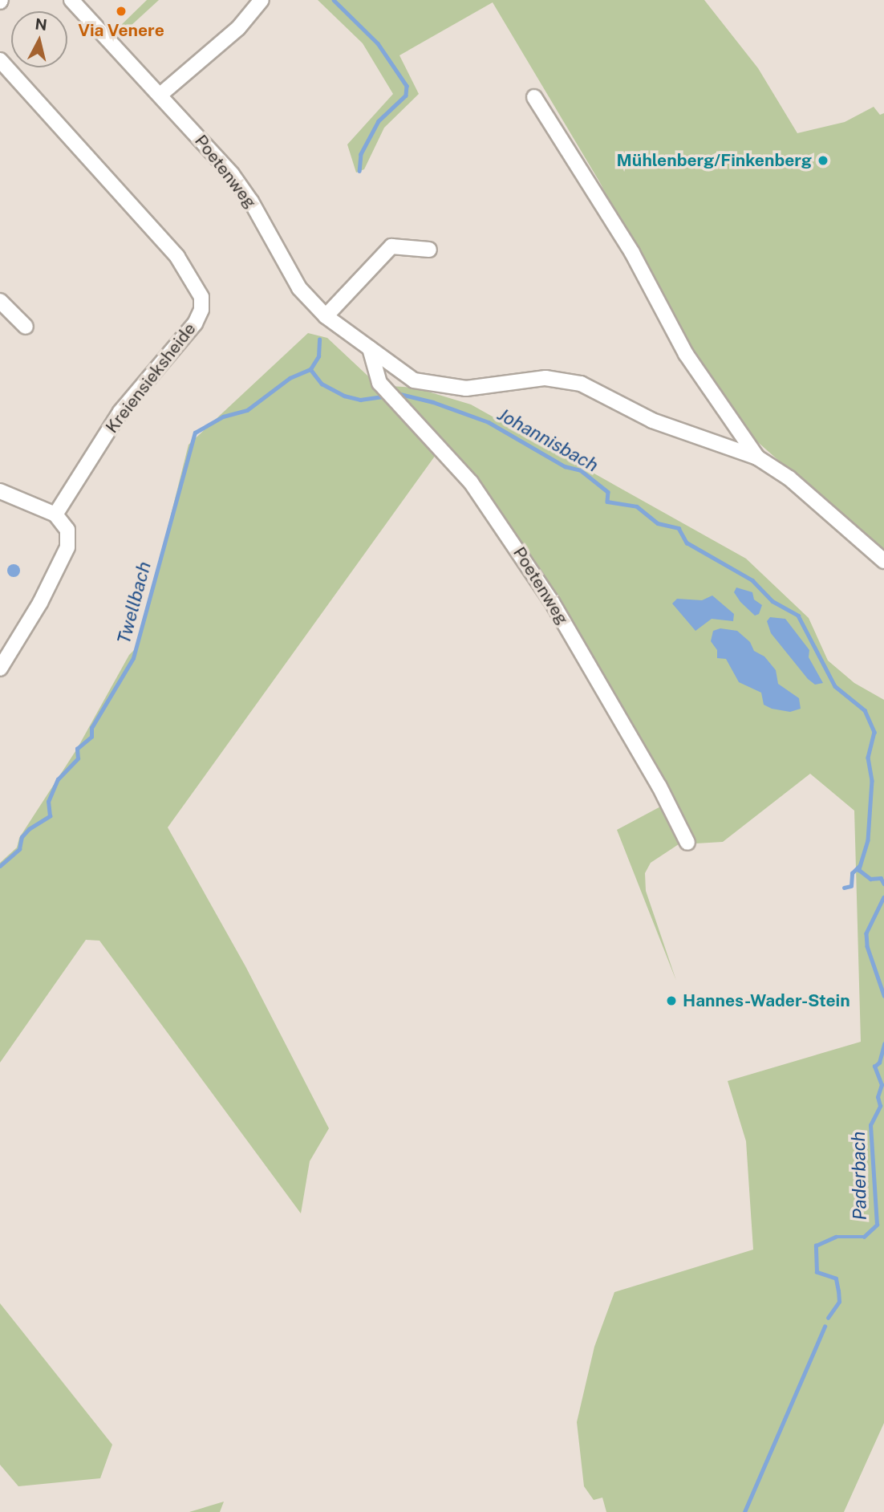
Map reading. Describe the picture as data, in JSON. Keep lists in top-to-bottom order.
{
  "streets": {
    "street": ["Poetenweg", "Kreiensieksheide"]
  },
  "water": ["Johannisbach", "Twellbach", "Paderbach"],
  "places": ["Via Venere", "Mühlenberg/Finkenberg", "Hannes-Wader-Stein"],
  "north": "top"
}
